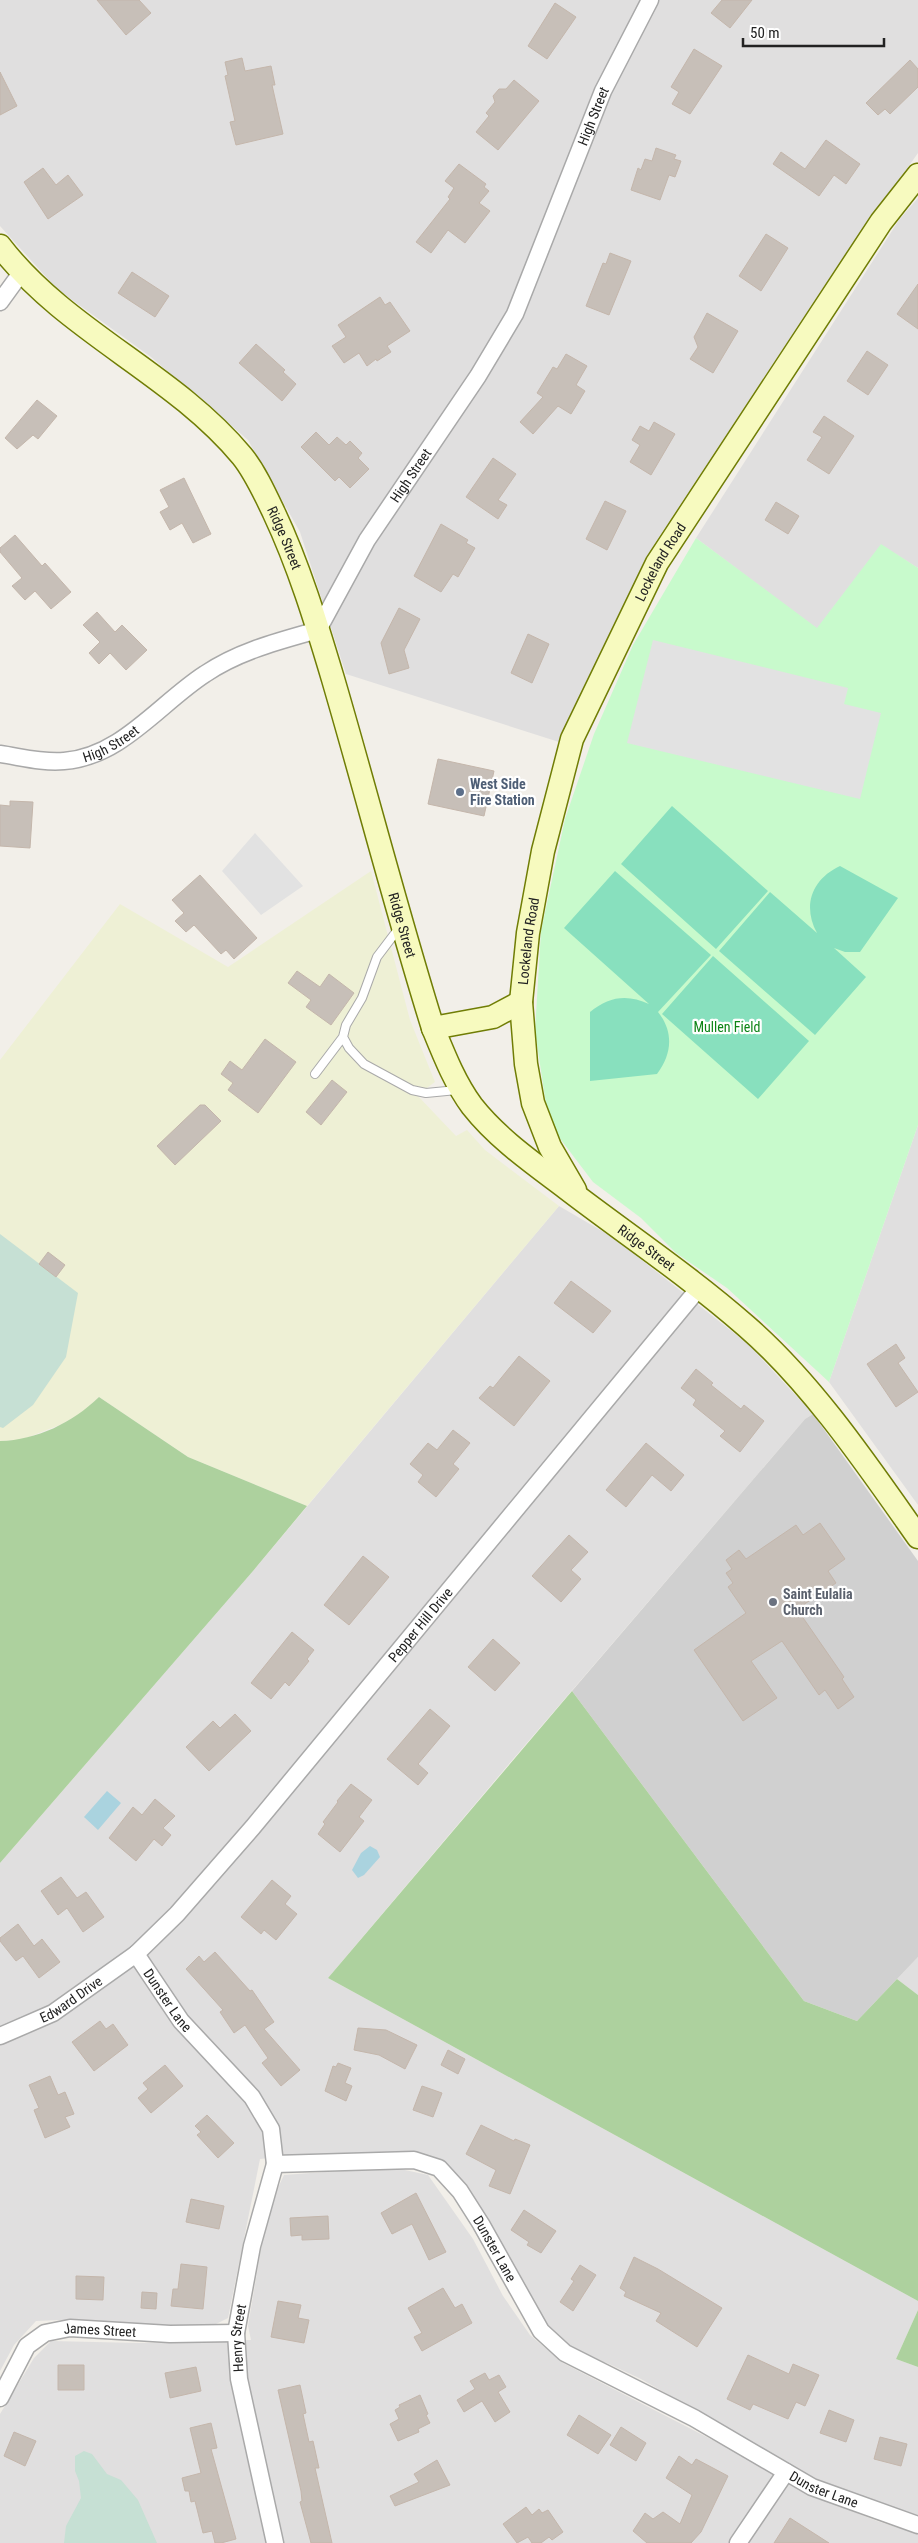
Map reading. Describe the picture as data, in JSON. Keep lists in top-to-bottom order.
{
  "streets": {
    "main road": ["Ridge Street", "Lockeland Road"],
    "street": [
      "High Street",
      "Pepper Hill Drive",
      "Edward Drive",
      "Dunster Lane",
      "James Street",
      "Henry Street"
    ]
  },
  "crossings": [
    ["High Street", "Ridge Street"],
    ["Ridge Street", "Lockeland Road"],
    ["Ridge Street", "Pepper Hill Drive"],
    ["Pepper Hill Drive", "Edward Drive"],
    ["Pepper Hill Drive", "Dunster Lane"],
    ["Edward Drive", "Dunster Lane"],
    ["Dunster Lane", "Henry Street"],
    ["James Street", "Henry Street"]
  ],
  "parks": ["Mullen Field"],
  "places": ["West Side Fire Station", "Saint Eulalia Church"],
  "scale_bar": "50 m"
}
